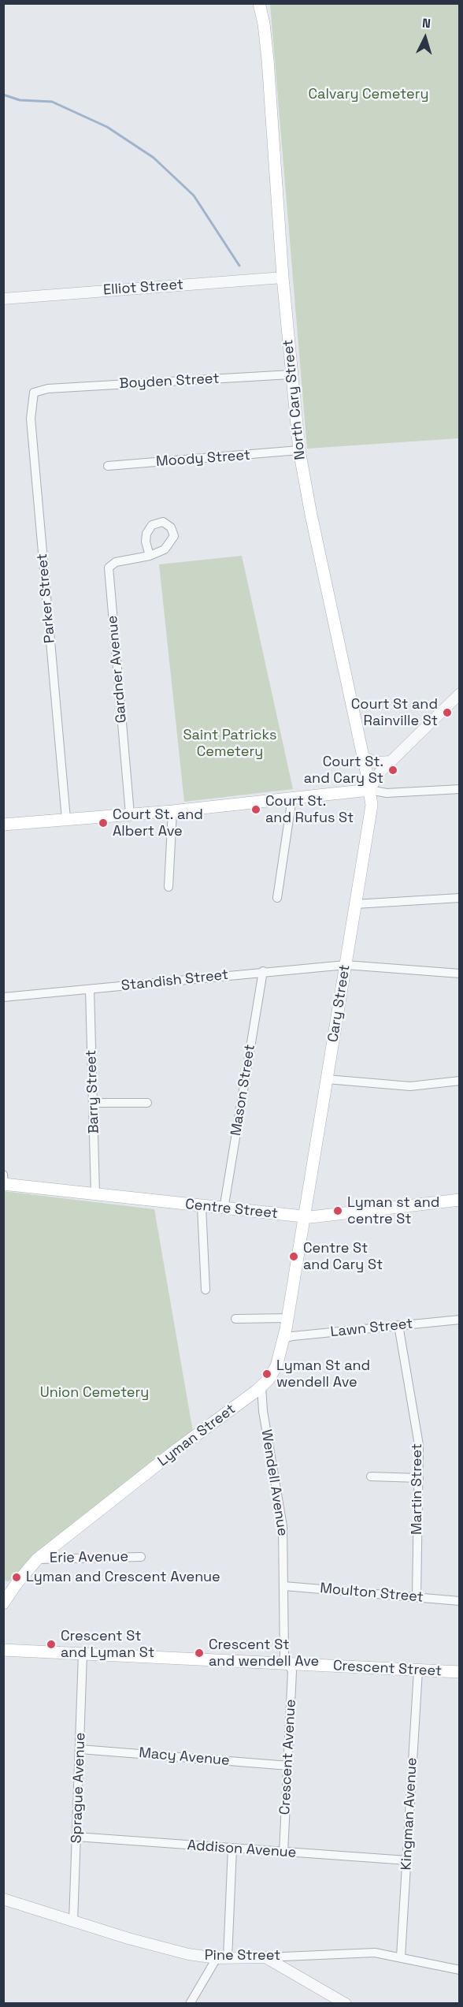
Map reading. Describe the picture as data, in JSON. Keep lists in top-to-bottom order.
{
  "streets": {
    "main road": [
      "North Cary Street",
      "Cary Street",
      "Centre Street",
      "Lyman Street",
      "Crescent Street"
    ],
    "street": [
      "Elliot Street",
      "Boyden Street",
      "Moody Street",
      "Parker Street",
      "Gardner Avenue",
      "Standish Street",
      "Mason Street",
      "Barry Street",
      "Lawn Street",
      "Wendell Avenue",
      "Martin Street",
      "Erie Avenue",
      "Moulton Street",
      "Macy Avenue",
      "Crescent Avenue",
      "Sprague Avenue",
      "Kingman Avenue",
      "Addison Avenue",
      "Pine Street"
    ]
  },
  "crossings": [
    ["Elliot Street", "North Cary Street"],
    ["Boyden Street", "North Cary Street"],
    ["Boyden Street", "Parker Street"],
    ["North Cary Street", "Moody Street"],
    ["North Cary Street", "Cary Street"],
    ["Standish Street", "Cary Street"],
    ["Standish Street", "Mason Street"],
    ["Standish Street", "Barry Street"],
    ["Cary Street", "Centre Street"],
    ["Cary Street", "Lyman Street"],
    ["Mason Street", "Centre Street"],
    ["Barry Street", "Centre Street"],
    ["Centre Street", "Lyman Street"],
    ["Lawn Street", "Lyman Street"],
    ["Lawn Street", "Martin Street"],
    ["Lyman Street", "Wendell Avenue"],
    ["Lyman Street", "Erie Avenue"],
    ["Wendell Avenue", "Moulton Street"],
    ["Wendell Avenue", "Crescent Street"],
    ["Wendell Avenue", "Crescent Avenue"],
    ["Martin Street", "Moulton Street"],
    ["Crescent Street", "Crescent Avenue"],
    ["Crescent Street", "Sprague Avenue"],
    ["Crescent Street", "Kingman Avenue"],
    ["Macy Avenue", "Crescent Avenue"],
    ["Macy Avenue", "Sprague Avenue"],
    ["Crescent Avenue", "Addison Avenue"],
    ["Sprague Avenue", "Addison Avenue"],
    ["Sprague Avenue", "Pine Street"],
    ["Kingman Avenue", "Addison Avenue"],
    ["Kingman Avenue", "Pine Street"]
  ],
  "parks": ["Calvary Cemetery", "Saint Patricks Cemetery", "Union Cemetery"],
  "places": [
    "Court St and Rainville St",
    "Court St. and Cary St",
    "Court St. and Rufus St",
    "Court St. and Albert Ave",
    "Lyman st and centre St",
    "Centre St and Cary St",
    "Lyman St and wendell Ave",
    "Lyman and Crescent Avenue",
    "Crescent St and Lyman St",
    "Crescent St and wendell Ave"
  ],
  "north": "top"
}
